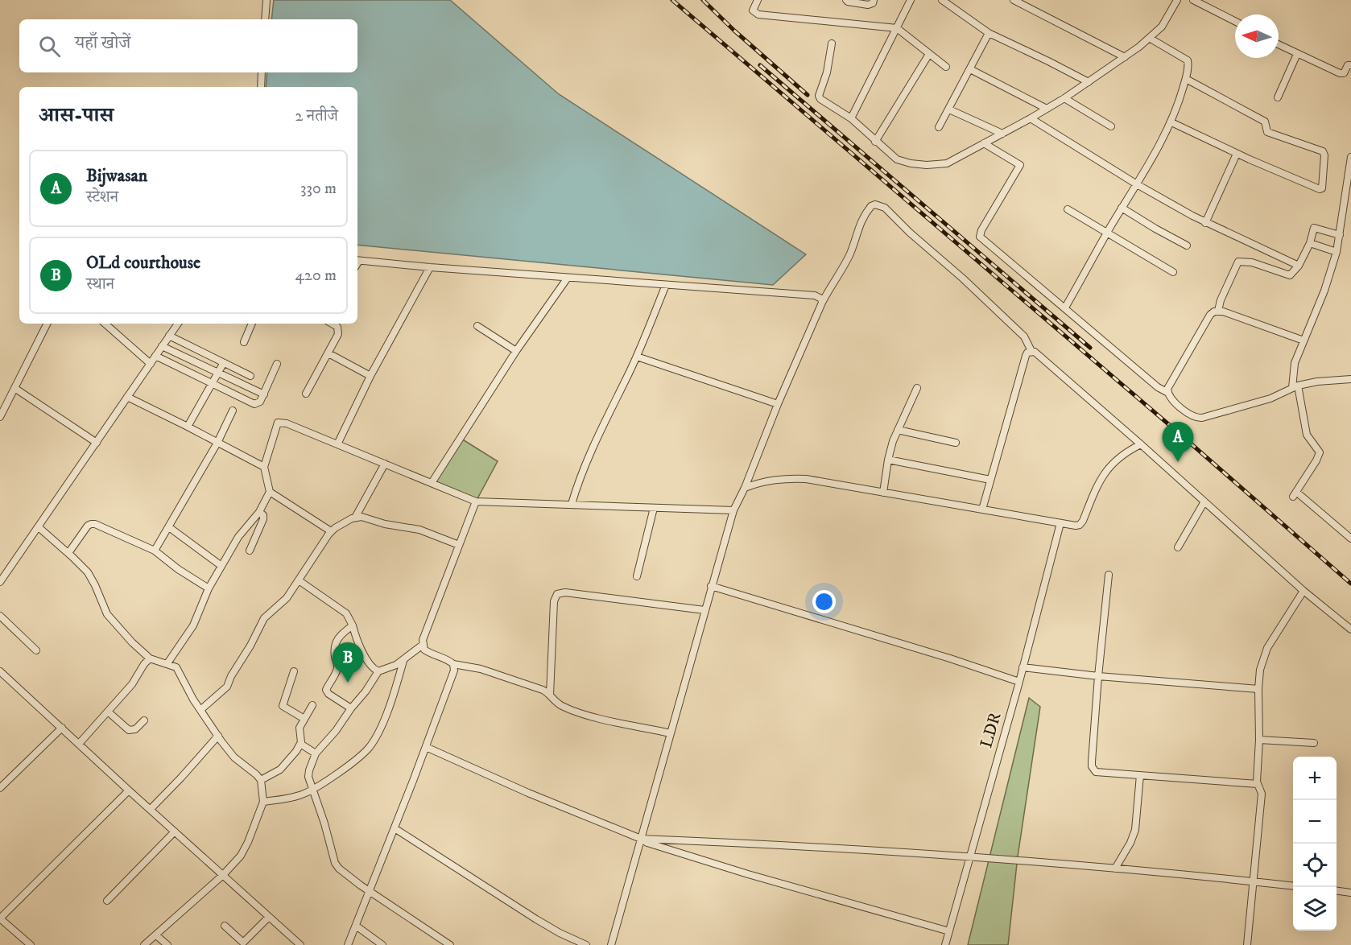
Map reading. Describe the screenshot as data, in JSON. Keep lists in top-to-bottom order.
{
  "streets": {
    "street": ["LDR"]
  },
  "north": "left",
  "page": {
    "search": "यहाँ खोजें",
    "heading": ["आस-पास", "2 नतीजे"],
    "list": [
      {
        "mark": "A",
        "name": "Bijwasan",
        "note": "स्टेशन",
        "value": "330 m"
      },
      {
        "mark": "B",
        "name": "OLd courthouse",
        "note": "स्थान",
        "value": "420 m"
      }
    ],
    "pins": ["A", "B"],
    "map_buttons": ["+", "−"]
  }
}
